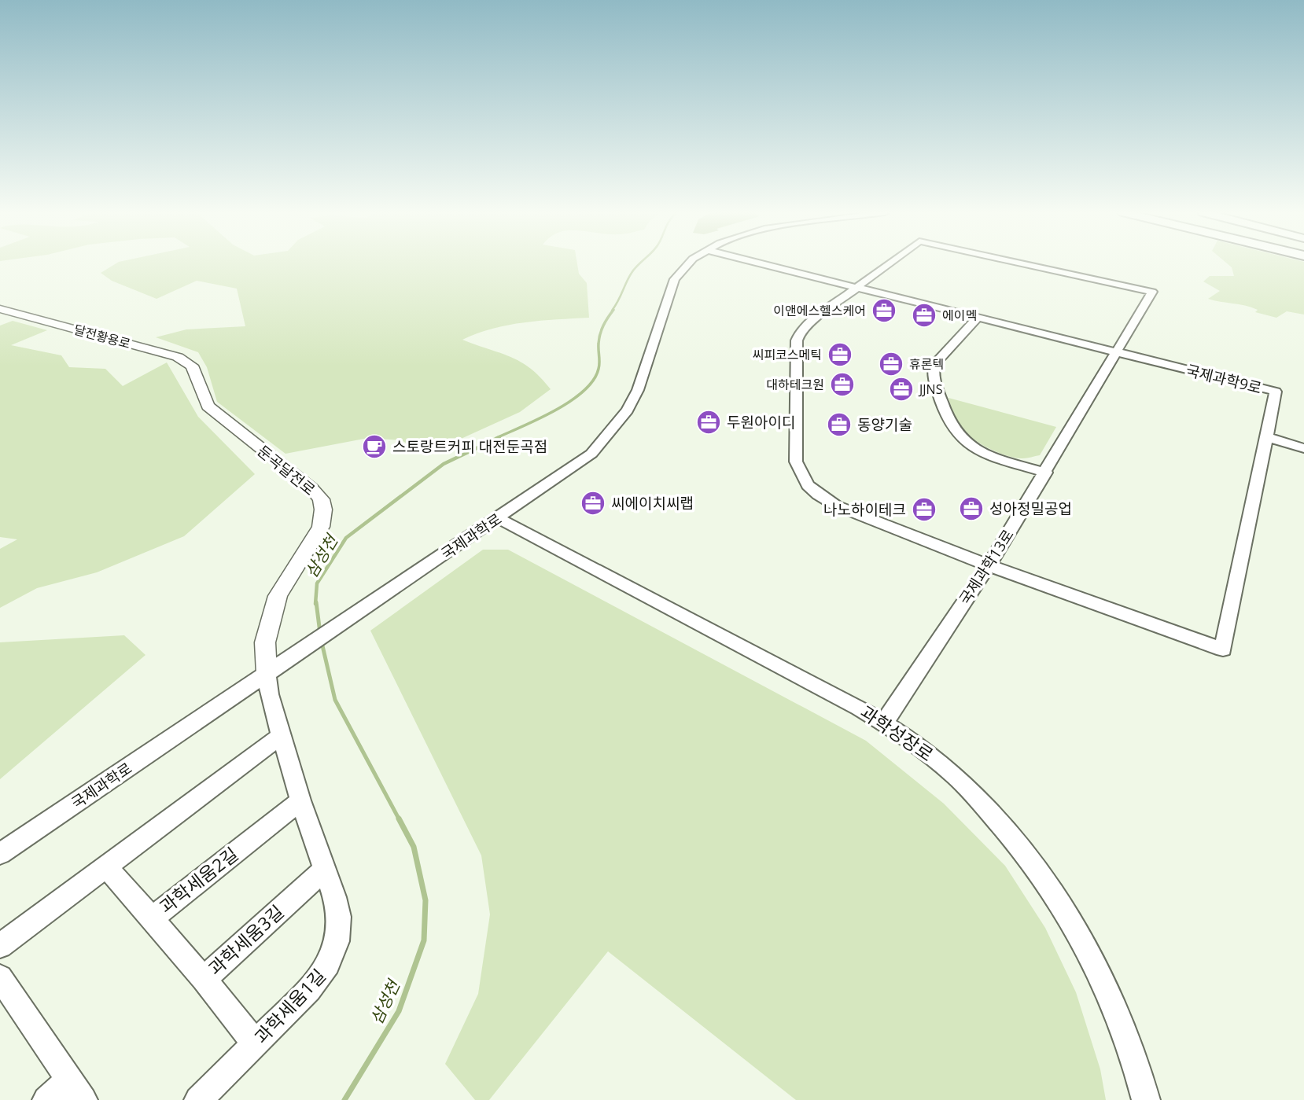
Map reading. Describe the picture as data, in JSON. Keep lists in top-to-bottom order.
{
  "streets": {
    "main road": ["달전황용로", "둔곡달전로"],
    "street": [
      "국제과학9로",
      "국제과학로",
      "국제과학13로",
      "과학성장로",
      "과학세움2길",
      "과학세움3길",
      "과학세움1길"
    ]
  },
  "crossings": [
    ["달전황용로", "둔곡달전로"],
    ["국제과학9로", "국제과학13로"],
    ["둔곡달전로", "국제과학로"],
    ["둔곡달전로", "과학세움1길"],
    ["국제과학로", "과학성장로"],
    ["국제과학로", "과학세움1길"],
    ["국제과학13로", "과학성장로"],
    ["과학세움2길", "과학세움1길"],
    ["과학세움3길", "과학세움1길"]
  ],
  "water": ["삼성천"],
  "places": {
    "office": [
      "이앤에스헬스케어",
      "에이멕",
      "씨피코스메틱",
      "휴론텍",
      "대하테크원",
      "JJNS",
      "두원아이디",
      "동양기술",
      "씨에이치씨랩",
      "성아정밀공업",
      "나노하이테크"
    ],
    "cafe": ["스토랑트커피 대전둔곡점"]
  }
}
